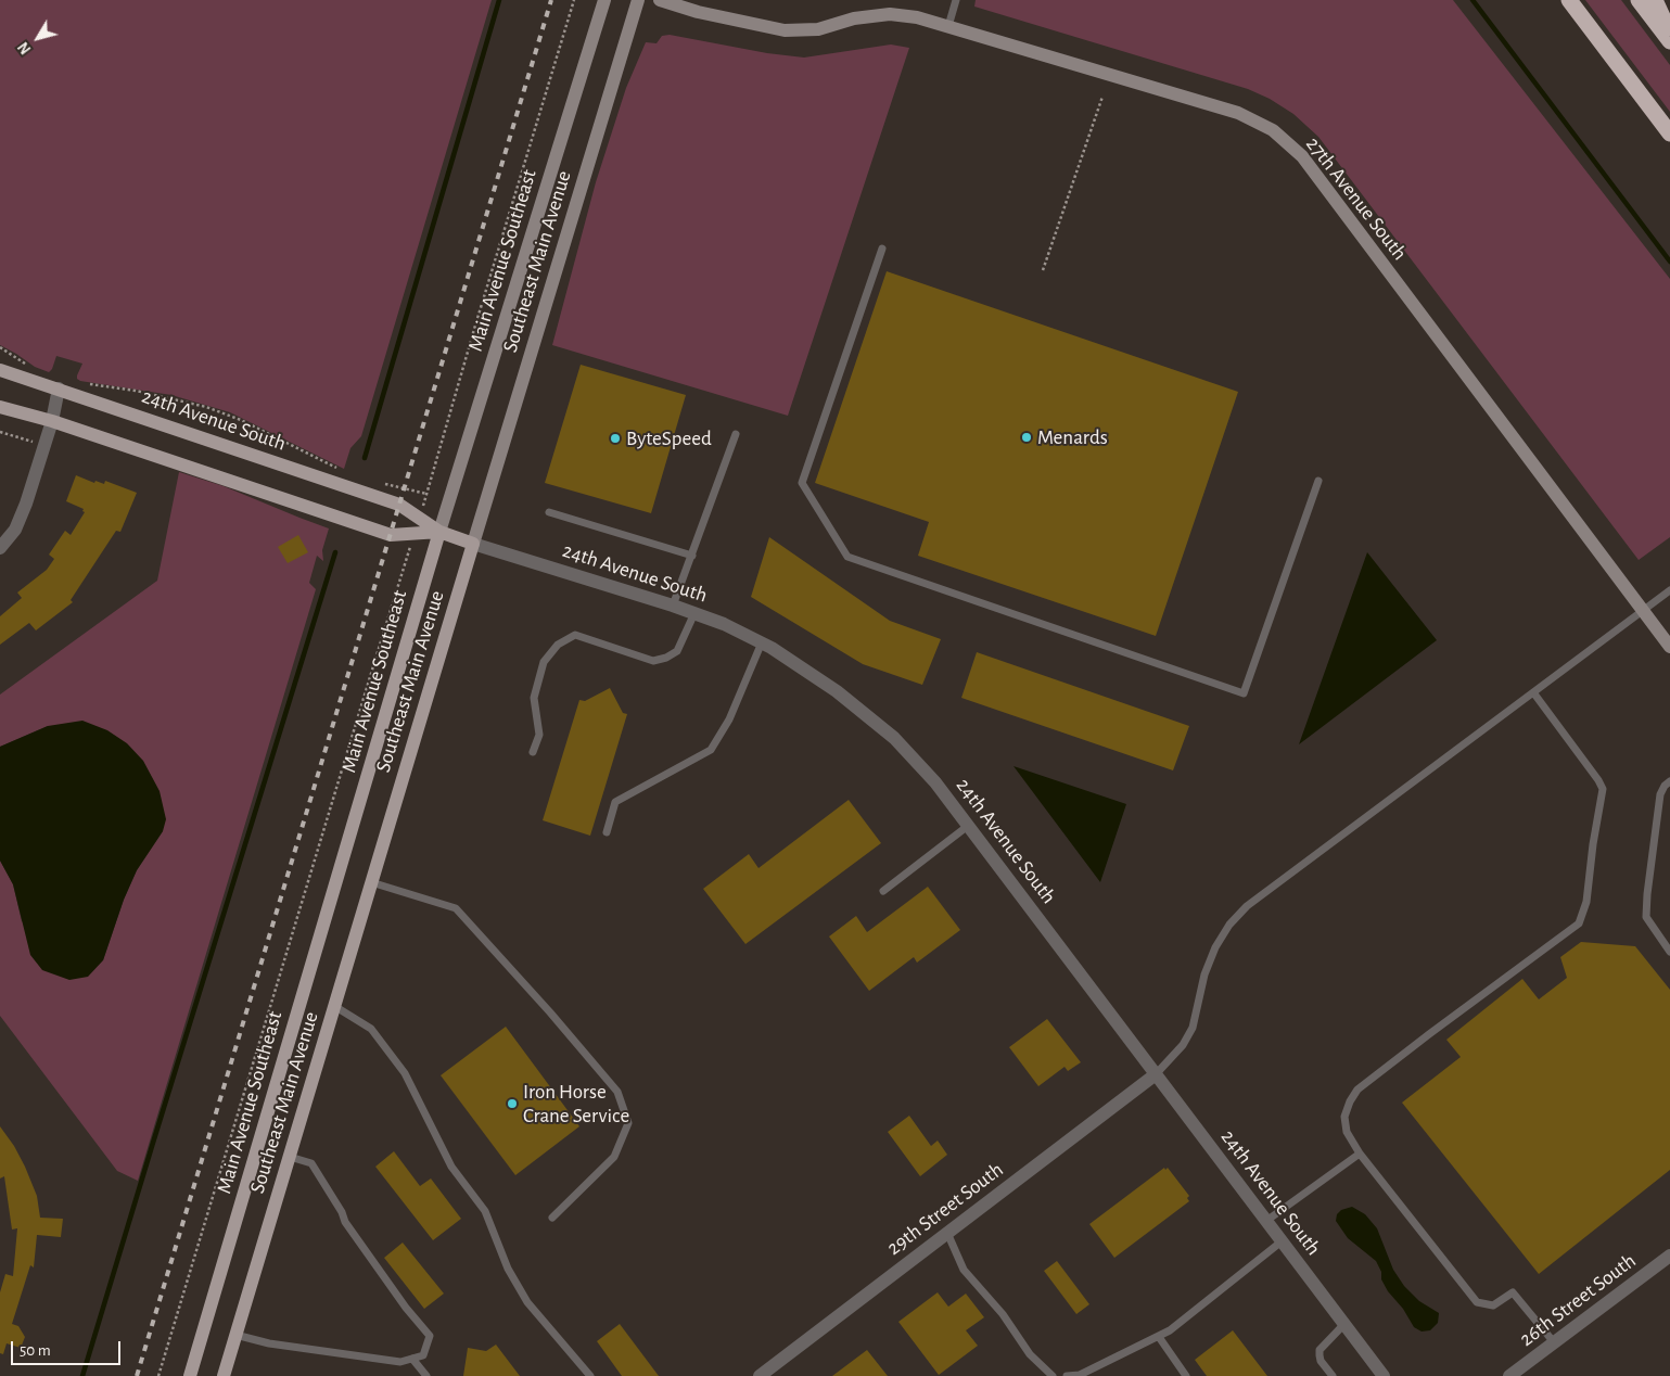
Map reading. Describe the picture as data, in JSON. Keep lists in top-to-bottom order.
{
  "streets": {
    "main road": ["Main Avenue Southeast", "Southeast Main Avenue", "24th Avenue South"],
    "street": ["27th Avenue South", "29th Street South", "26th Street South"]
  },
  "crossings": [
    ["Main Avenue Southeast", "24th Avenue South"],
    ["Southeast Main Avenue", "24th Avenue South"],
    ["24th Avenue South", "29th Street South"]
  ],
  "places": ["Menards", "ByteSpeed", "Iron Horse Crane Service"],
  "scale_bar": "50 m",
  "north": "bottom left"
}
